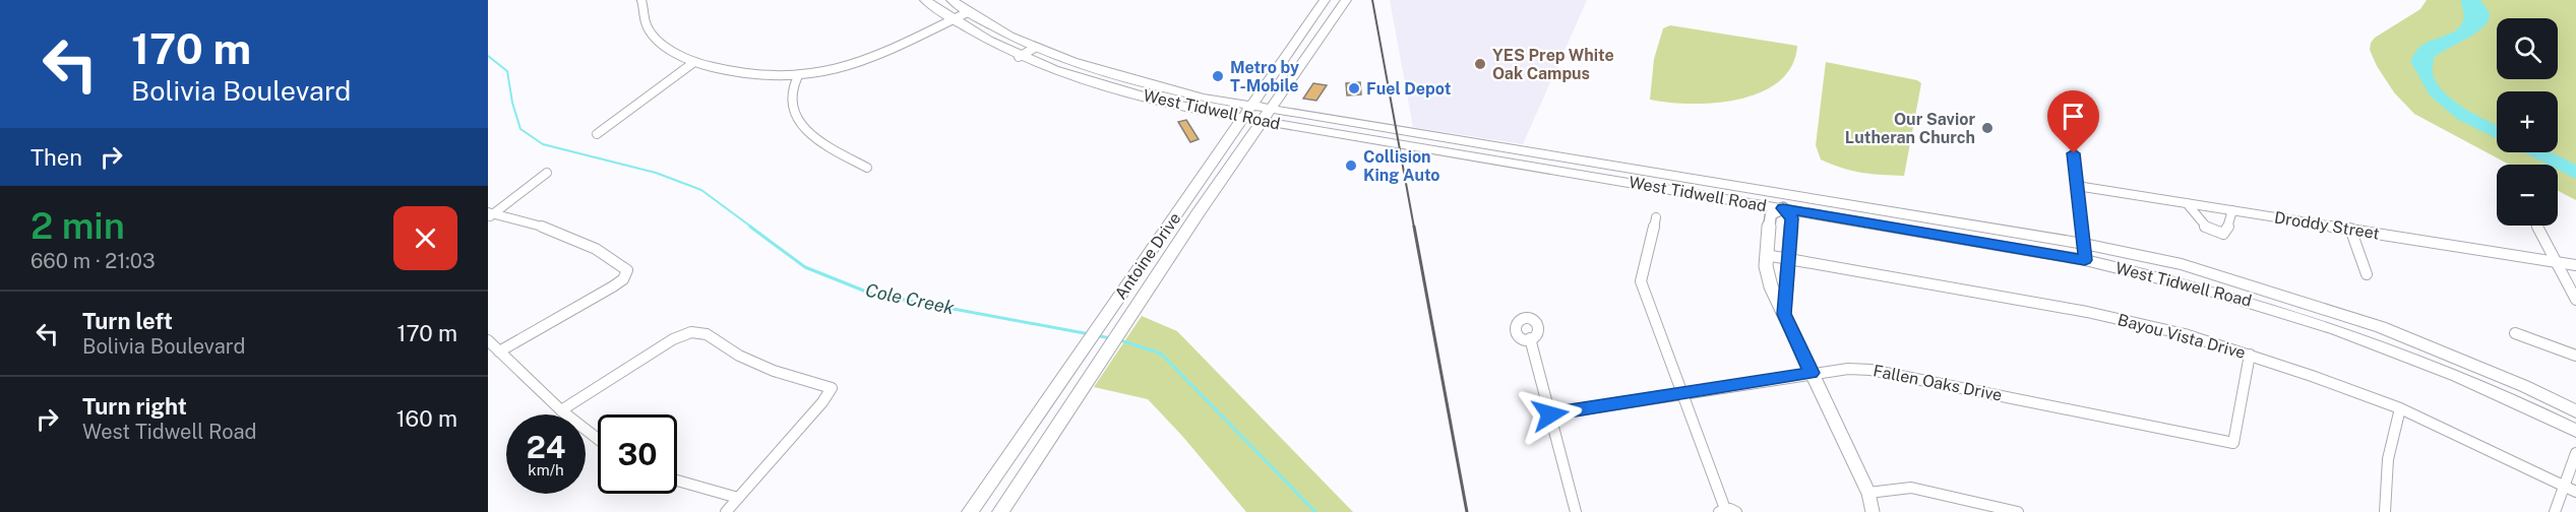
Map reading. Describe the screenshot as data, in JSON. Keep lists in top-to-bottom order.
{
  "streets": {
    "main road": ["West Tidwell Road", "Antoine Drive"],
    "street": ["Droddy Street", "Bayou Vista Drive", "Fallen Oaks Drive"]
  },
  "crossings": [
    ["West Tidwell Road", "Antoine Drive"],
    ["Bayou Vista Drive", "Fallen Oaks Drive"]
  ],
  "water": ["Cole Creek"],
  "places": [
    "YES Prep White Oak Campus",
    "Metro by T-Mobile",
    "Fuel Depot",
    "Our Savior Lutheran Church",
    "Collision King Auto"
  ],
  "page": {
    "turn": ["170 m", "Bolivia Boulevard"],
    "map_buttons": ["+", "−"],
    "then": "Then",
    "heading": ["2 min", "660 m · 21:03"],
    "list": [
      {
        "name": "Turn left",
        "note": "Bolivia Boulevard",
        "value": "170 m"
      },
      {
        "name": "Turn right",
        "note": "West Tidwell Road",
        "value": "160 m"
      }
    ],
    "speed": "24 km/h",
    "limit": "30"
  }
}
